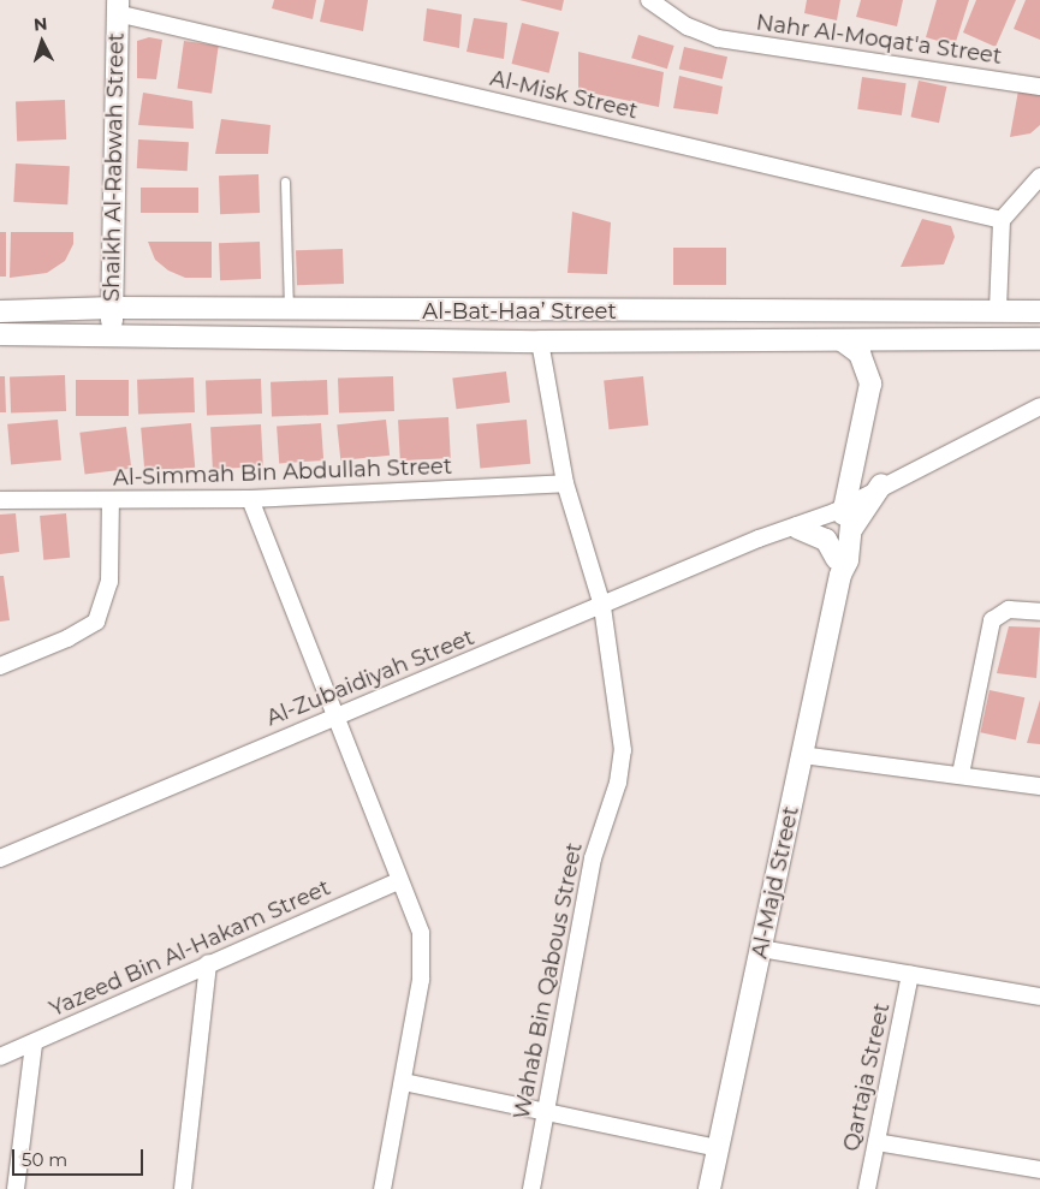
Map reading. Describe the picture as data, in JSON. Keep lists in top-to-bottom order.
{
  "streets": {
    "street": [
      "Nahr Al-Moqat'a Street",
      "Al-Misk Street",
      "Shaikh Al-Rabwah Street",
      "Al-Bat-Haa’ Street",
      "Al-Simmah Bin Abdullah Street",
      "Al-Zubaidiyah Street",
      "Al-Majd Street",
      "Yazeed Bin Al-Hakam Street",
      "Wahab Bin Qabous Street",
      "Qartaja Street"
    ]
  },
  "crossings": [
    ["Al-Misk Street", "Shaikh Al-Rabwah Street"],
    ["Shaikh Al-Rabwah Street", "Al-Bat-Haa’ Street"],
    ["Al-Bat-Haa’ Street", "Al-Majd Street"],
    ["Al-Bat-Haa’ Street", "Wahab Bin Qabous Street"],
    ["Al-Simmah Bin Abdullah Street", "Wahab Bin Qabous Street"],
    ["Al-Zubaidiyah Street", "Al-Majd Street"],
    ["Al-Zubaidiyah Street", "Wahab Bin Qabous Street"]
  ],
  "scale_bar": "50 m",
  "north": "top"
}
